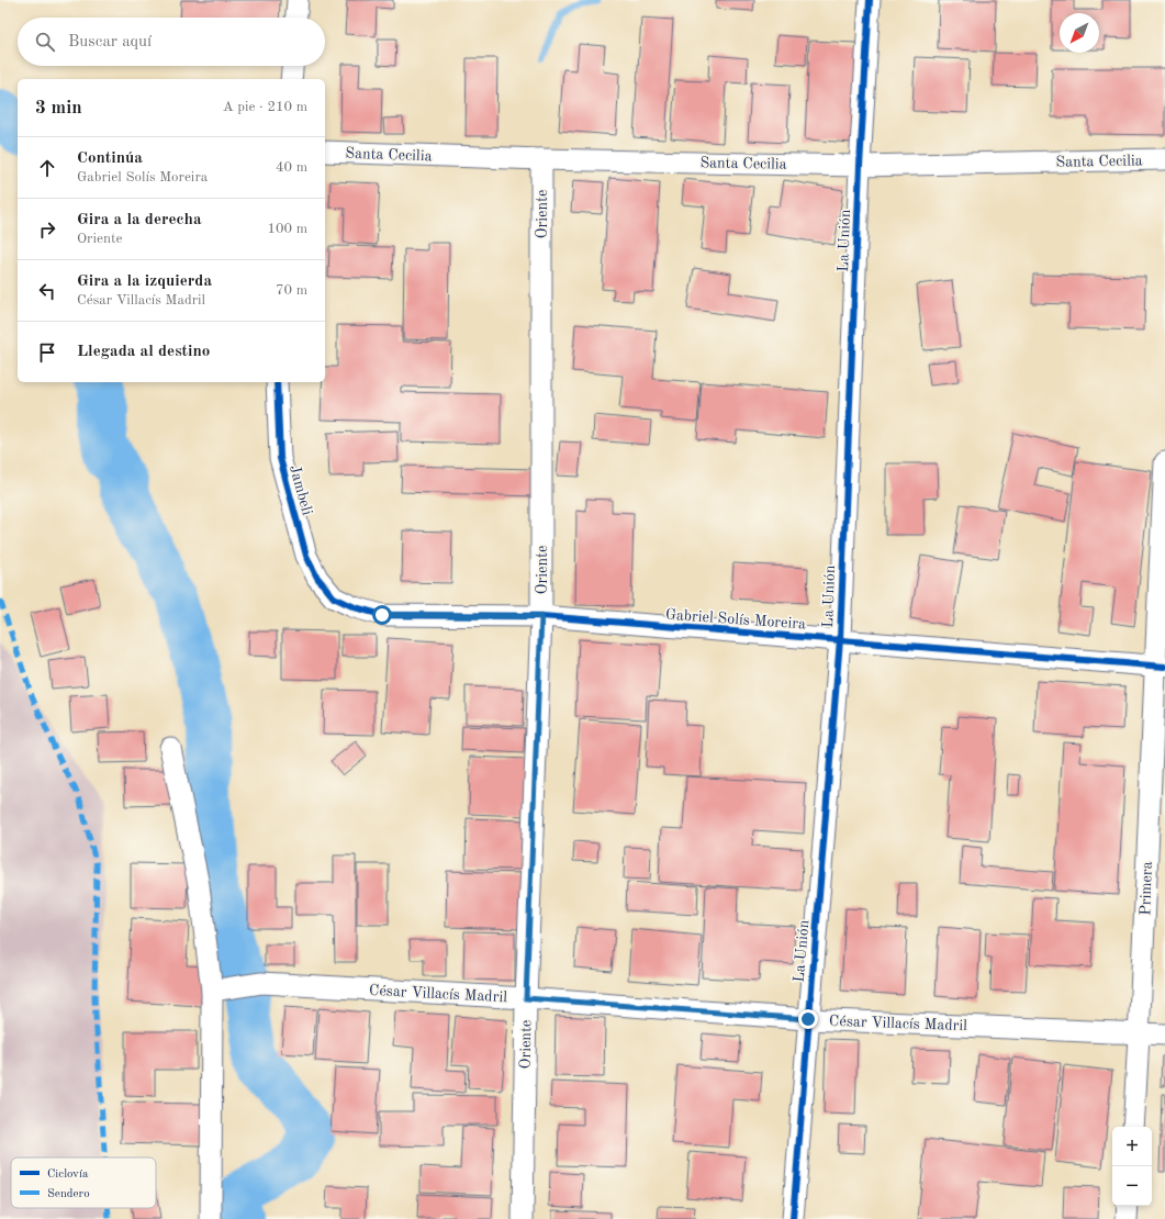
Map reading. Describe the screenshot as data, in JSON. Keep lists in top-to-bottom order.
{
  "streets": {
    "street": [
      "Santa Cecilia",
      "Oriente",
      "La Unión",
      "Jambeli",
      "Gabriel Solís Moreira",
      "Primera",
      "César Villacís Madril"
    ]
  },
  "crossings": [
    ["Santa Cecilia", "Oriente"],
    ["Santa Cecilia", "La Unión"],
    ["Oriente", "Gabriel Solís Moreira"],
    ["Oriente", "César Villacís Madril"],
    ["La Unión", "Gabriel Solís Moreira"],
    ["La Unión", "César Villacís Madril"],
    ["Jambeli", "Gabriel Solís Moreira"],
    ["Gabriel Solís Moreira", "Primera"],
    ["Primera", "César Villacís Madril"]
  ],
  "legend": ["Ciclovía", "Sendero"],
  "north": "bottom left",
  "page": {
    "search": "Buscar aquí",
    "heading": ["3 min", "A pie · 210 m"],
    "list": [
      ["Continúa", "Gabriel Solís Moreira", "40 m"],
      ["Gira a la derecha", "Oriente", "100 m"],
      ["Gira a la izquierda", "César Villacís Madril", "70 m"],
      "Llegada al destino"
    ],
    "map_buttons": ["+", "−"]
  }
}
